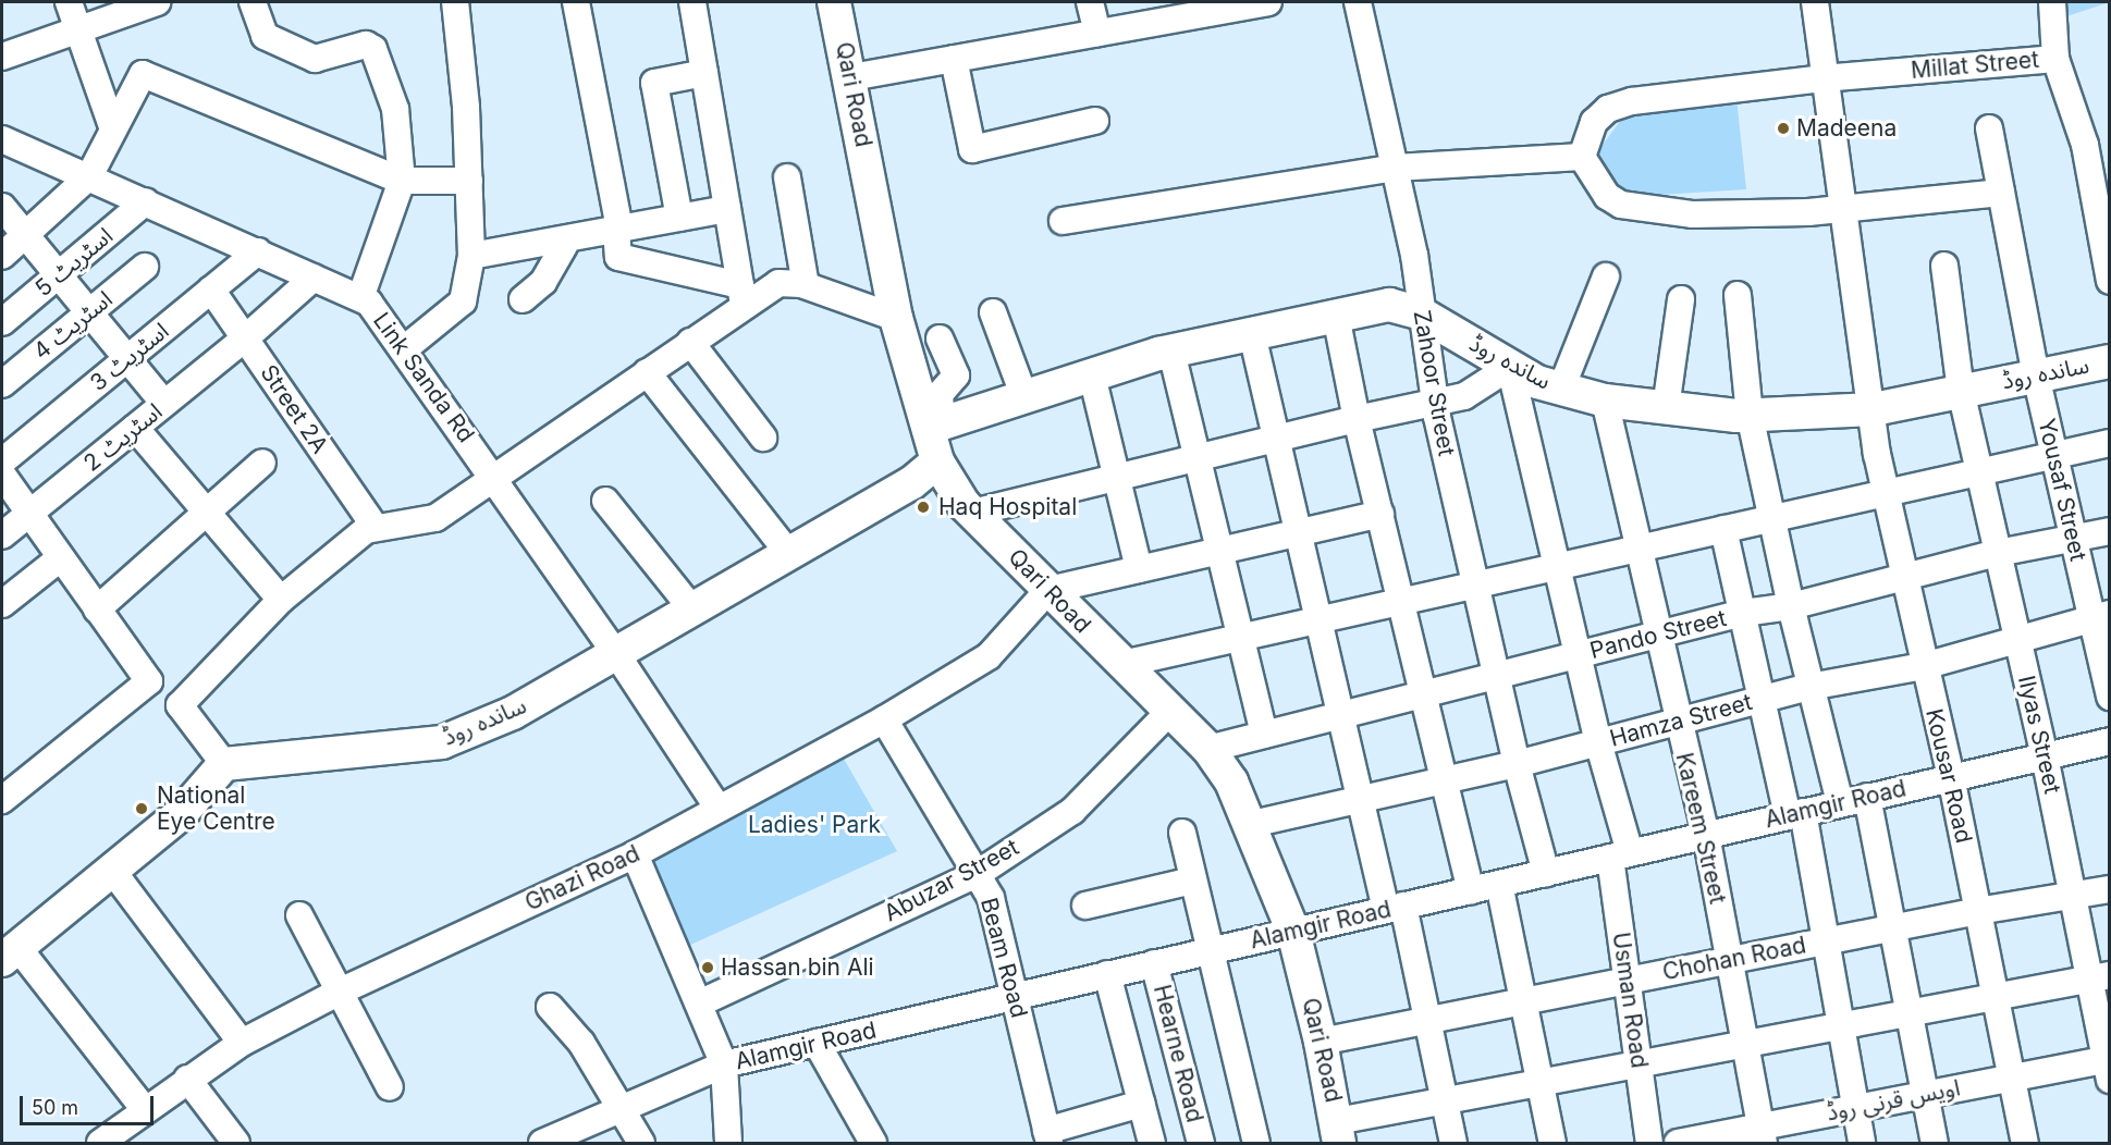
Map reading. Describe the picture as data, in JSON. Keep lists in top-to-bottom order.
{
  "streets": {
    "main road": ["Qari Road", "ساندہ روڈ"],
    "street": [
      "Millat Street",
      "اسٹریٹ 5",
      "اسٹریٹ 4",
      "اسٹریٹ 3",
      "Link Sanda Rd",
      "Zahoor Street",
      "Street 2A",
      "اسٹریٹ 2",
      "Yousaf Street",
      "Pando Street",
      "Hamza Street",
      "Ilyas Street",
      "Kousar Road",
      "Alamgir Road",
      "Kareem Street",
      "Ghazi Road",
      "Abuzar Street",
      "Beam Road",
      "Chohan Road",
      "Usman Road",
      "Hearne Road",
      "اویس قرنی روڈ"
    ]
  },
  "crossings": [
    ["Millat Street", "Kousar Road"],
    ["Qari Road", "ساندہ روڈ"],
    ["Qari Road", "Pando Street"],
    ["Qari Road", "Hamza Street"],
    ["Qari Road", "Alamgir Road"],
    ["Qari Road", "Ghazi Road"],
    ["Qari Road", "Abuzar Street"],
    ["Qari Road", "Chohan Road"],
    ["اسٹریٹ 5", "Link Sanda Rd"],
    ["اسٹریٹ 3", "Link Sanda Rd"],
    ["اسٹریٹ 3", "Street 2A"],
    ["ساندہ روڈ", "Link Sanda Rd"],
    ["ساندہ روڈ", "Zahoor Street"],
    ["ساندہ روڈ", "Yousaf Street"],
    ["ساندہ روڈ", "Ilyas Street"],
    ["ساندہ روڈ", "Kousar Road"],
    ["ساندہ روڈ", "Kareem Street"],
    ["ساندہ روڈ", "Usman Road"],
    ["Link Sanda Rd", "اسٹریٹ 2"],
    ["Link Sanda Rd", "Ghazi Road"],
    ["Zahoor Street", "Pando Street"],
    ["Zahoor Street", "Hamza Street"],
    ["Zahoor Street", "Alamgir Road"],
    ["Street 2A", "اسٹریٹ 2"],
    ["Yousaf Street", "Pando Street"],
    ["Yousaf Street", "Hamza Street"],
    ["Pando Street", "Ilyas Street"],
    ["Pando Street", "Kousar Road"],
    ["Pando Street", "Kareem Street"],
    ["Pando Street", "Usman Road"],
    ["Hamza Street", "Ilyas Street"],
    ["Hamza Street", "Kousar Road"],
    ["Hamza Street", "Kareem Street"],
    ["Hamza Street", "Usman Road"],
    ["Ilyas Street", "Alamgir Road"],
    ["Ilyas Street", "Chohan Road"],
    ["Ilyas Street", "اویس قرنی روڈ"],
    ["Kousar Road", "Alamgir Road"],
    ["Kousar Road", "Chohan Road"],
    ["Kousar Road", "اویس قرنی روڈ"],
    ["Alamgir Road", "Kareem Street"],
    ["Alamgir Road", "Beam Road"],
    ["Alamgir Road", "Usman Road"],
    ["Alamgir Road", "Hearne Road"],
    ["Kareem Street", "Chohan Road"],
    ["Kareem Street", "اویس قرنی روڈ"],
    ["Ghazi Road", "Beam Road"],
    ["Abuzar Street", "Beam Road"],
    ["Chohan Road", "Usman Road"]
  ],
  "parks": ["Ladies' Park"],
  "places": [
    "Madeena",
    "Haq Hospital",
    "National Eye Centre",
    "Hassan bin Ali"
  ],
  "scale_bar": "50 m"
}
